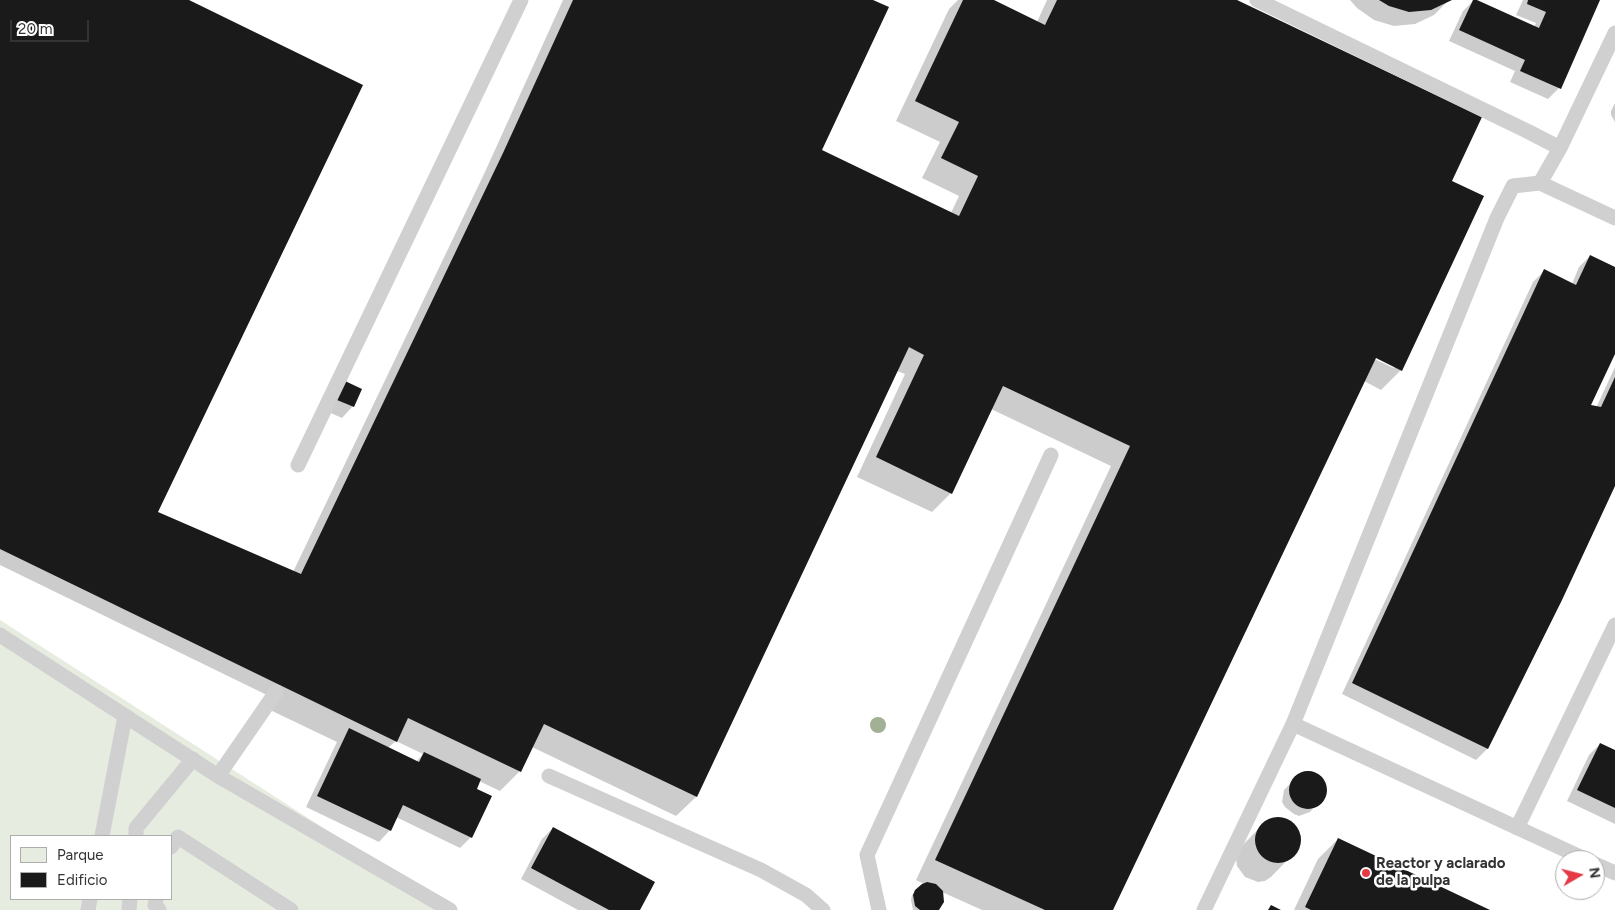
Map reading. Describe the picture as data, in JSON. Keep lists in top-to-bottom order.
{
  "places": ["Reactor y aclarado de la pulpa"],
  "legend": ["Parque", "Edificio"],
  "scale_bar": "20 m",
  "north": "right"
}
